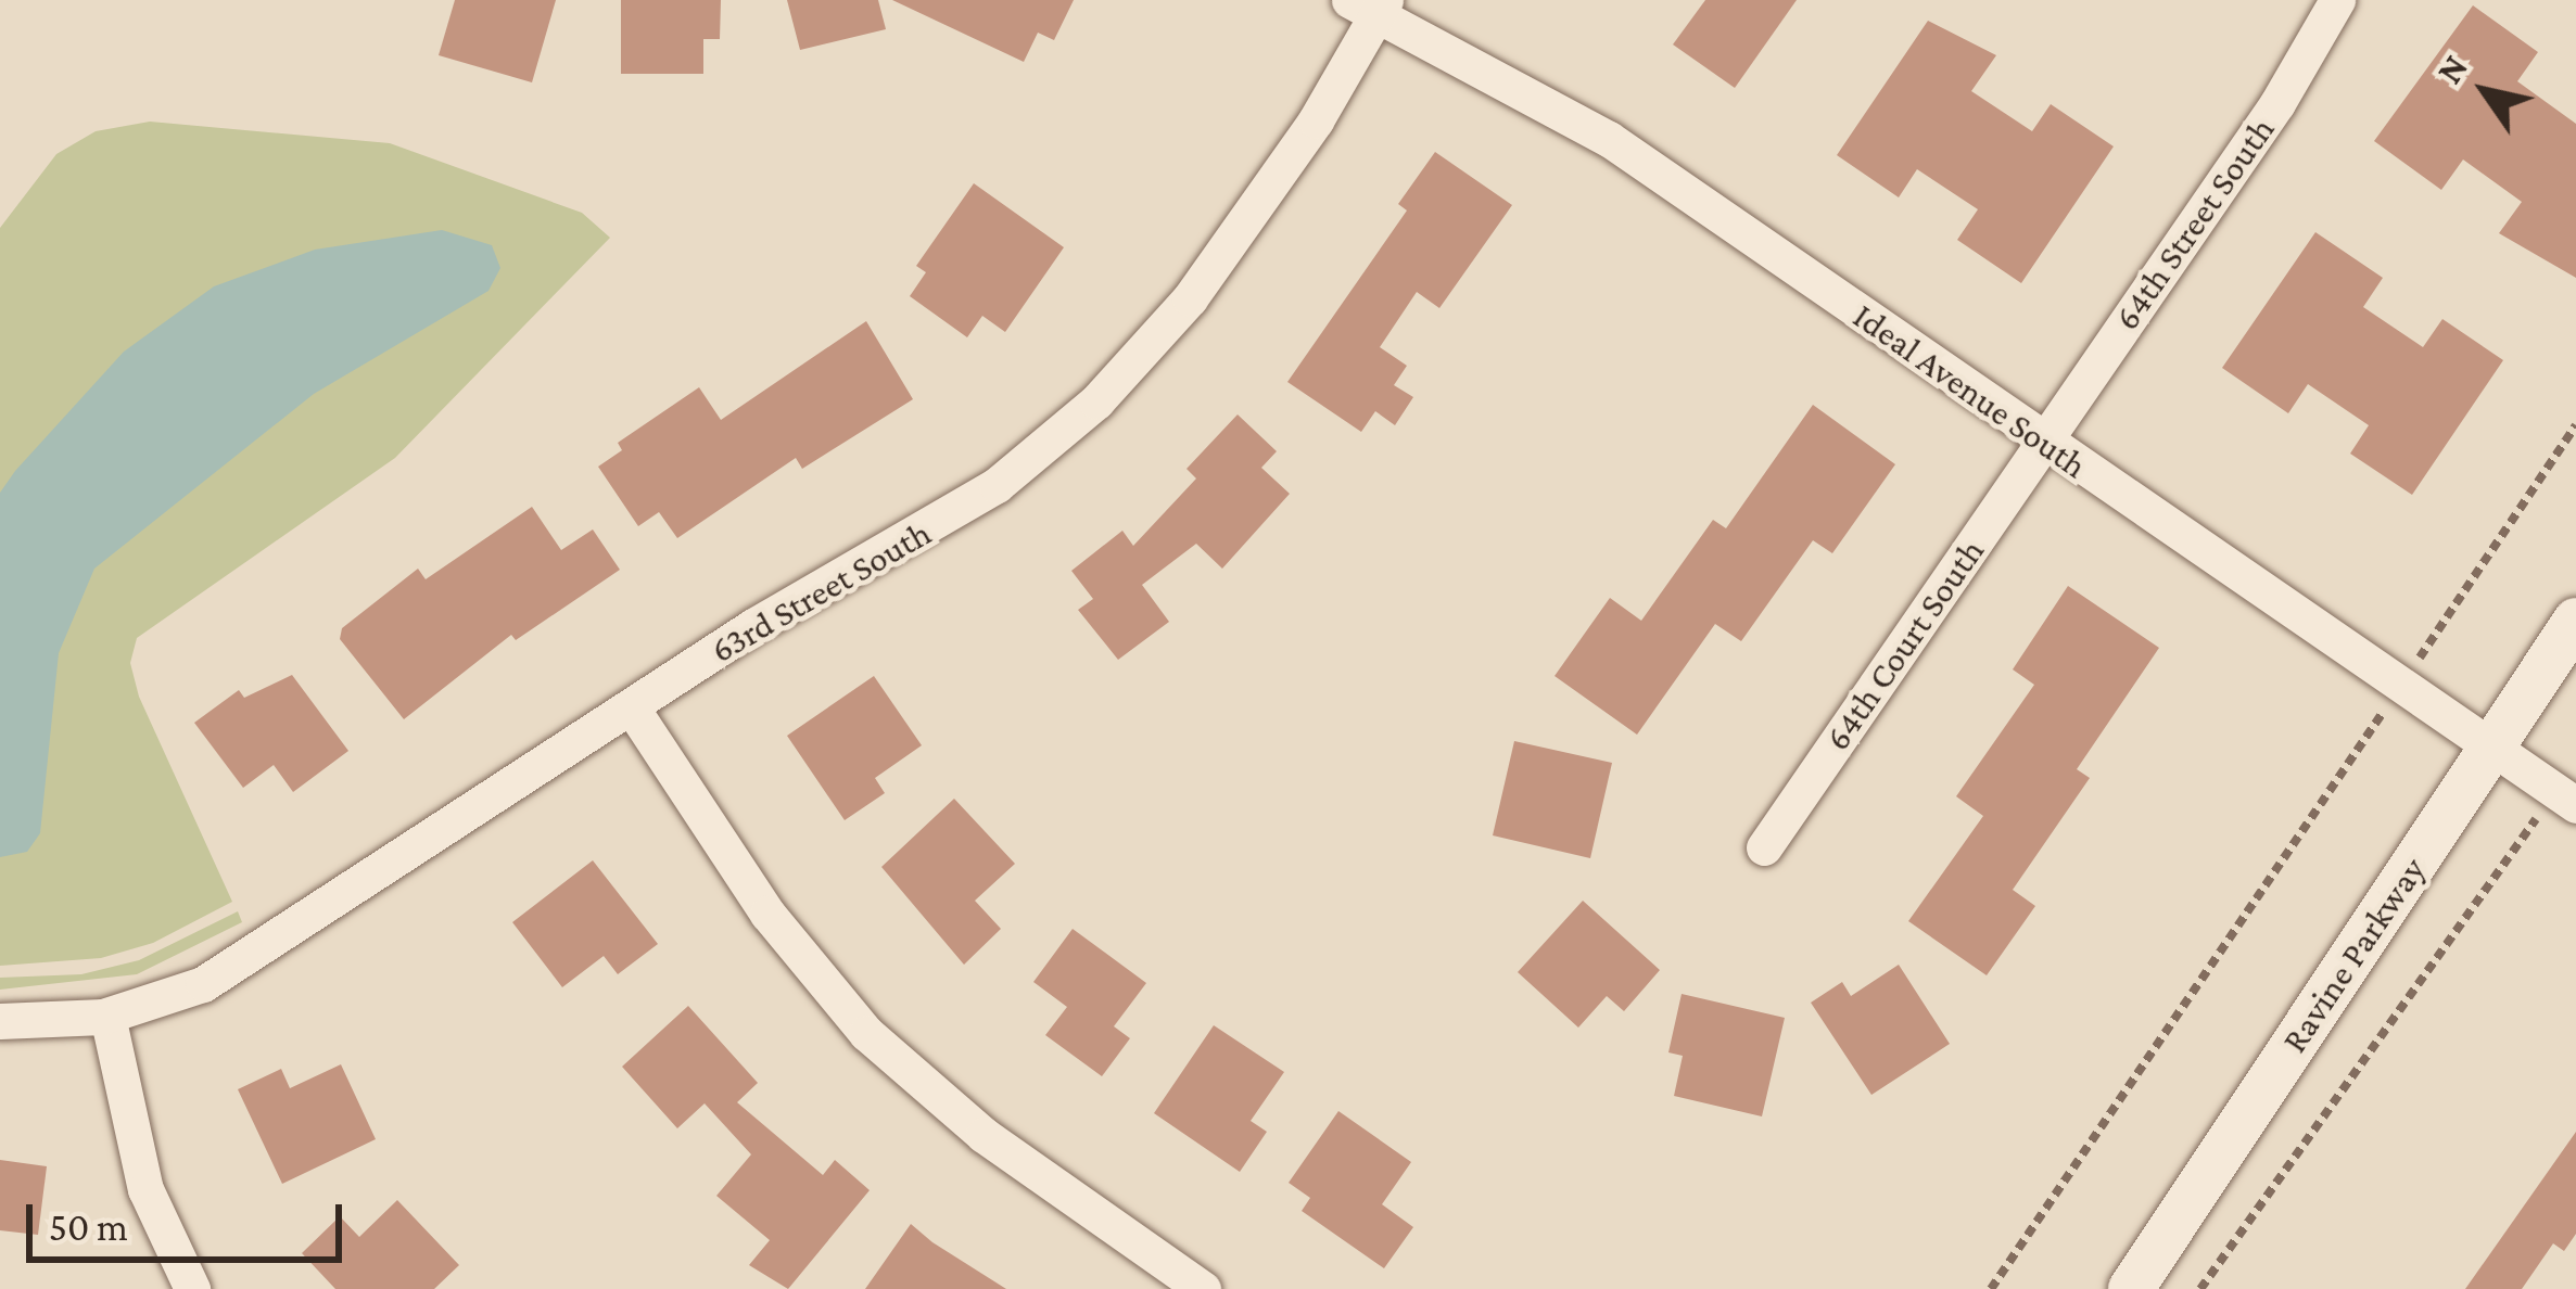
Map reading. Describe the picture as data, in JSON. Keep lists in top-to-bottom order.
{
  "streets": {
    "street": [
      "64th Street South",
      "Ideal Avenue South",
      "63rd Street South",
      "64th Court South",
      "Ravine Parkway"
    ]
  },
  "crossings": [
    ["64th Street South", "Ideal Avenue South"],
    ["64th Street South", "64th Court South"],
    ["Ideal Avenue South", "63rd Street South"],
    ["Ideal Avenue South", "64th Court South"],
    ["Ideal Avenue South", "Ravine Parkway"]
  ],
  "scale_bar": "50 m",
  "north": "top left"
}
